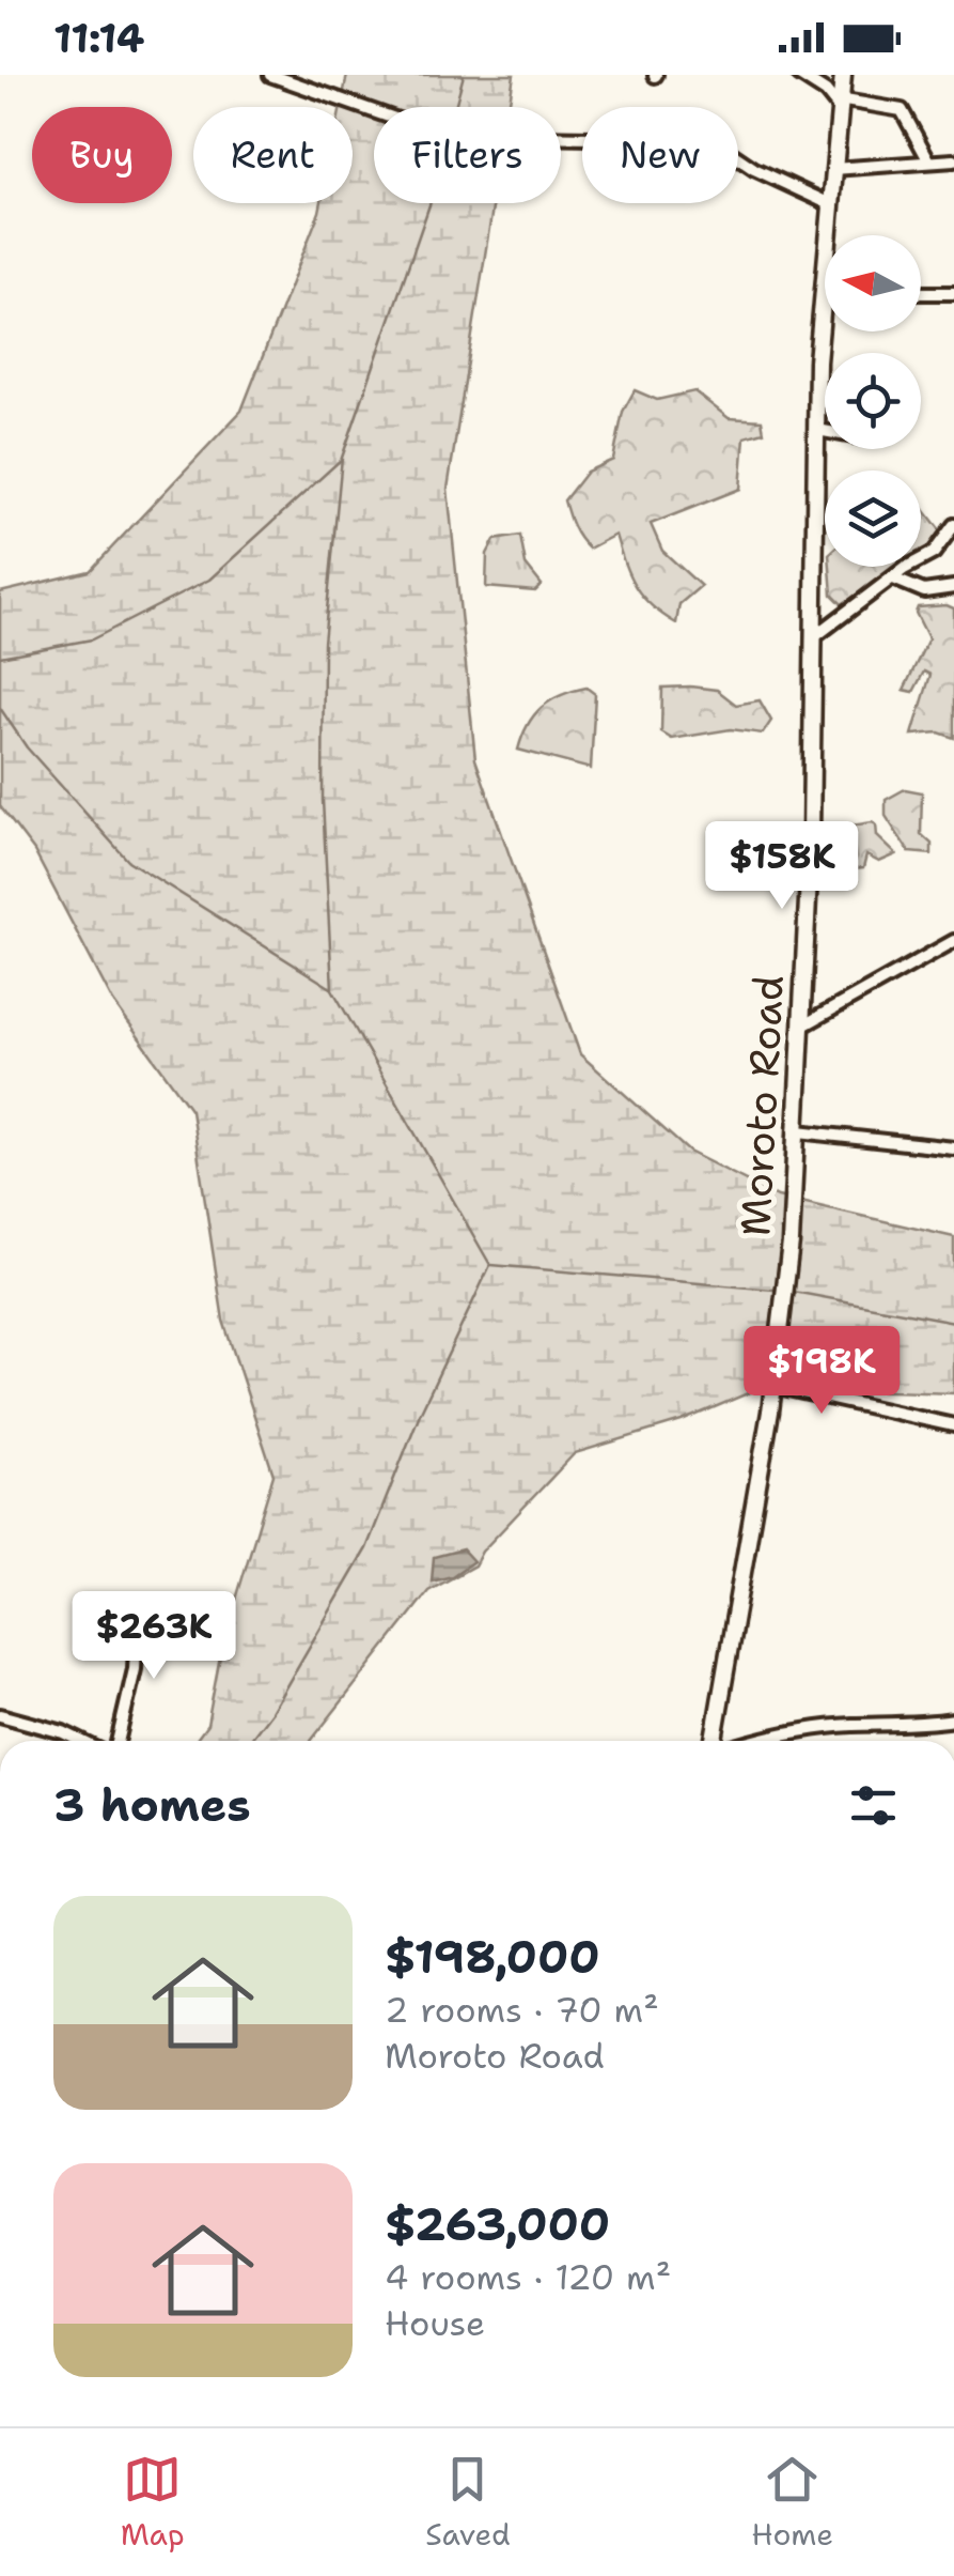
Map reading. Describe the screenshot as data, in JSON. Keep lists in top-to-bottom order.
{
  "streets": {
    "main road": ["Moroto Road"]
  },
  "north": "left",
  "page": {
    "status": "11:14",
    "chip": [
      "Buy",
      "Rent",
      "Filters",
      "New"
    ],
    "price": ["$158K", "$198K", "$263K"],
    "heading": "3 homes",
    "list": [
      {
        "name": "$198,000",
        "note": "2 rooms · 70 m² · Moroto Road"
      },
      {
        "name": "$263,000",
        "note": "4 rooms · 120 m² · House"
      }
    ],
    "tabs": ["Map", "Saved", "Home"]
  }
}
